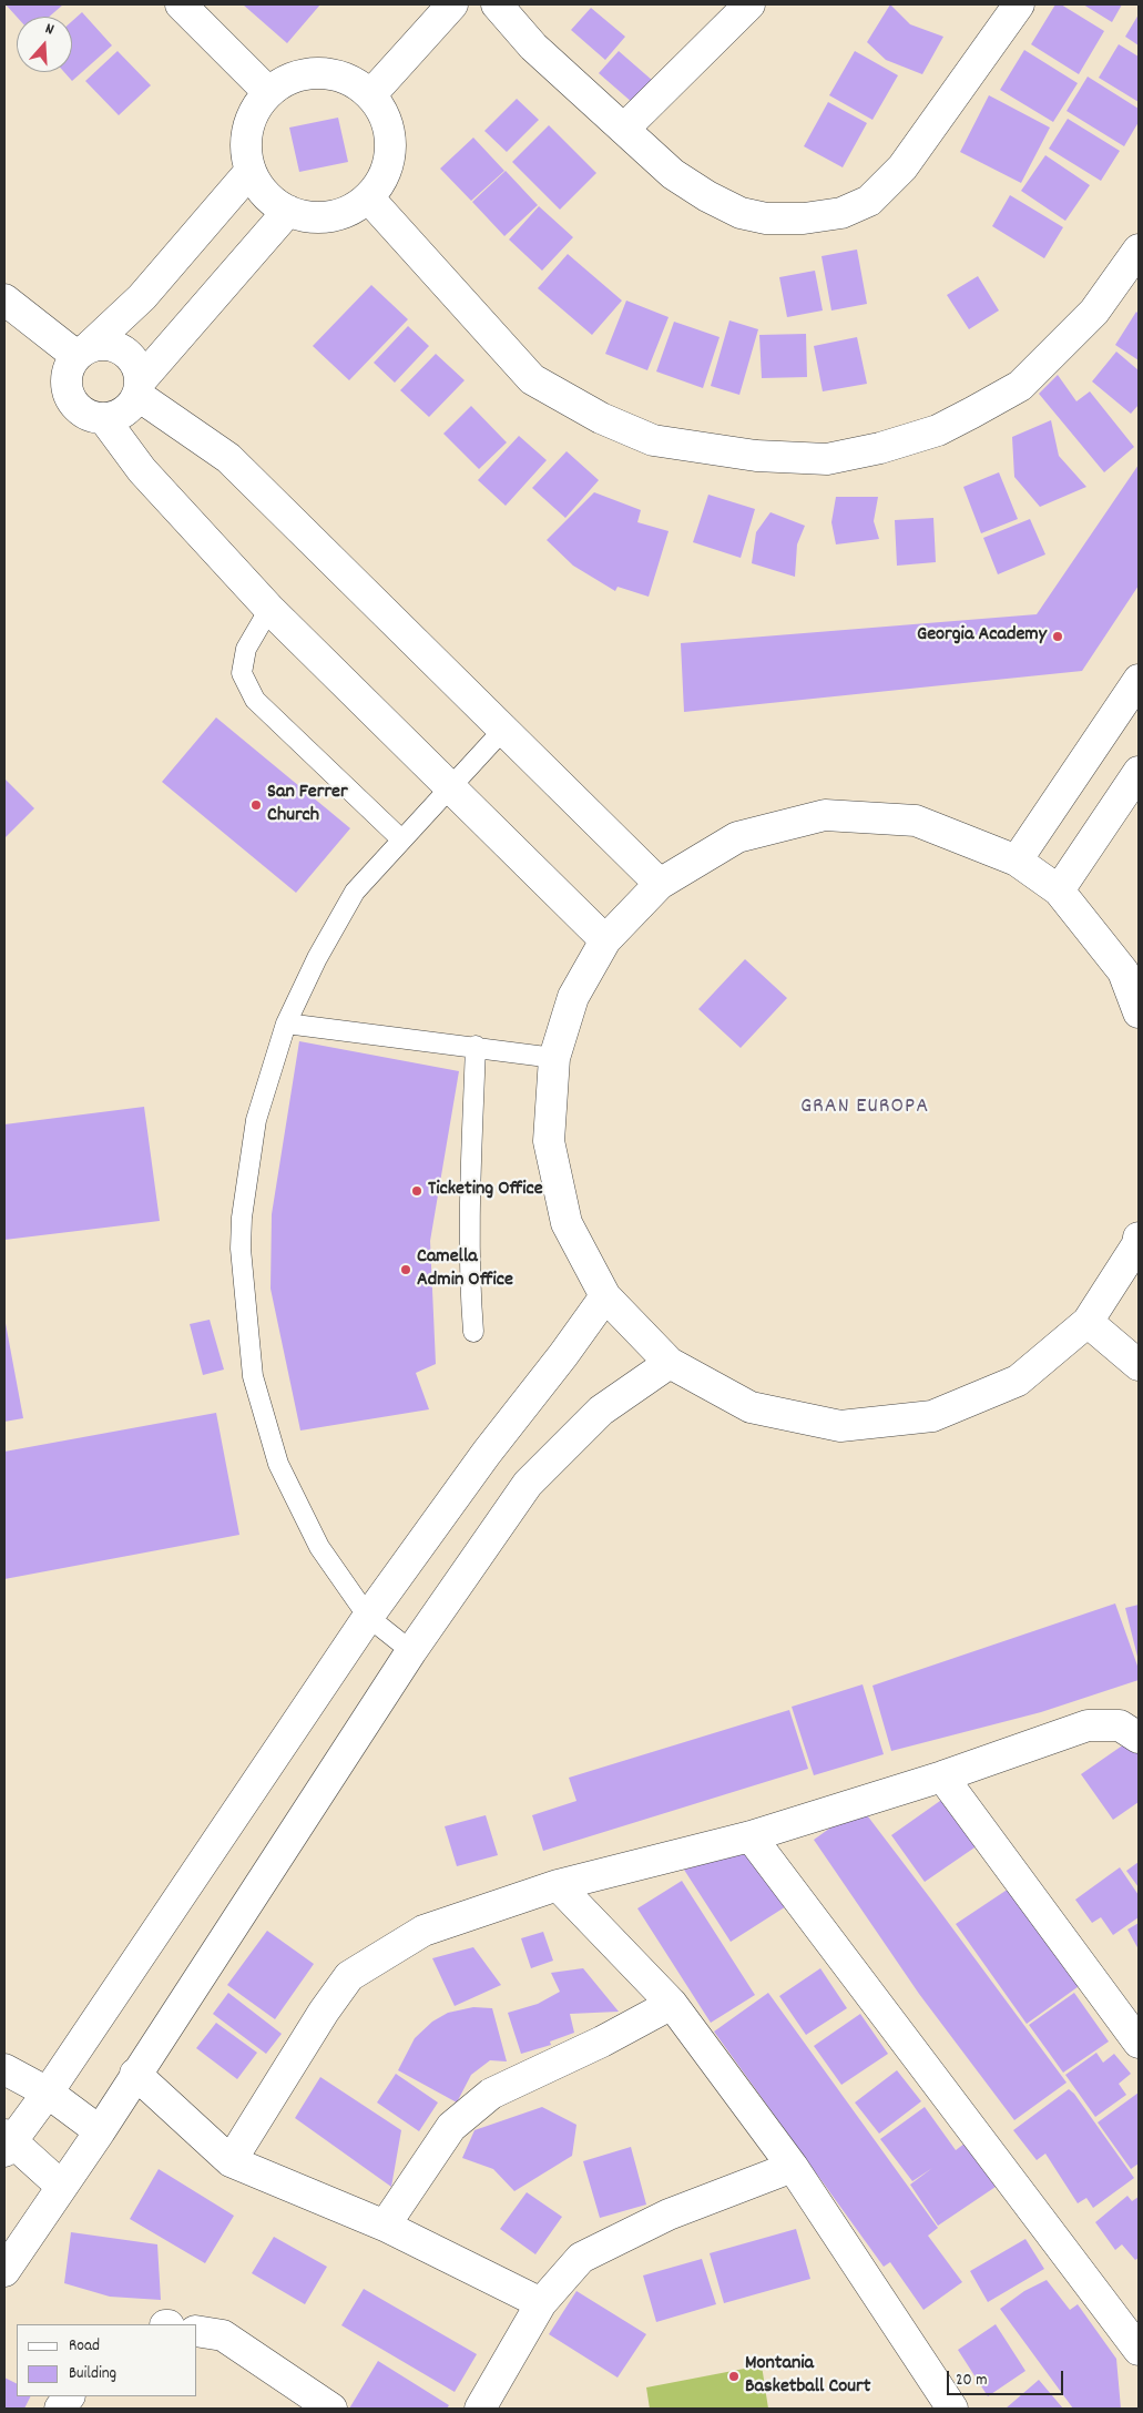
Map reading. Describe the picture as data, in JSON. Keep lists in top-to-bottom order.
{
  "districts": ["GRAN EUROPA"],
  "places": [
    "Georgia Academy",
    "San Ferrer Church",
    "Ticketing Office",
    "Camella Admin Office",
    "Montania Basketball Court"
  ],
  "legend": ["Road", "Building"],
  "scale_bar": "20 m",
  "north": "top"
}
